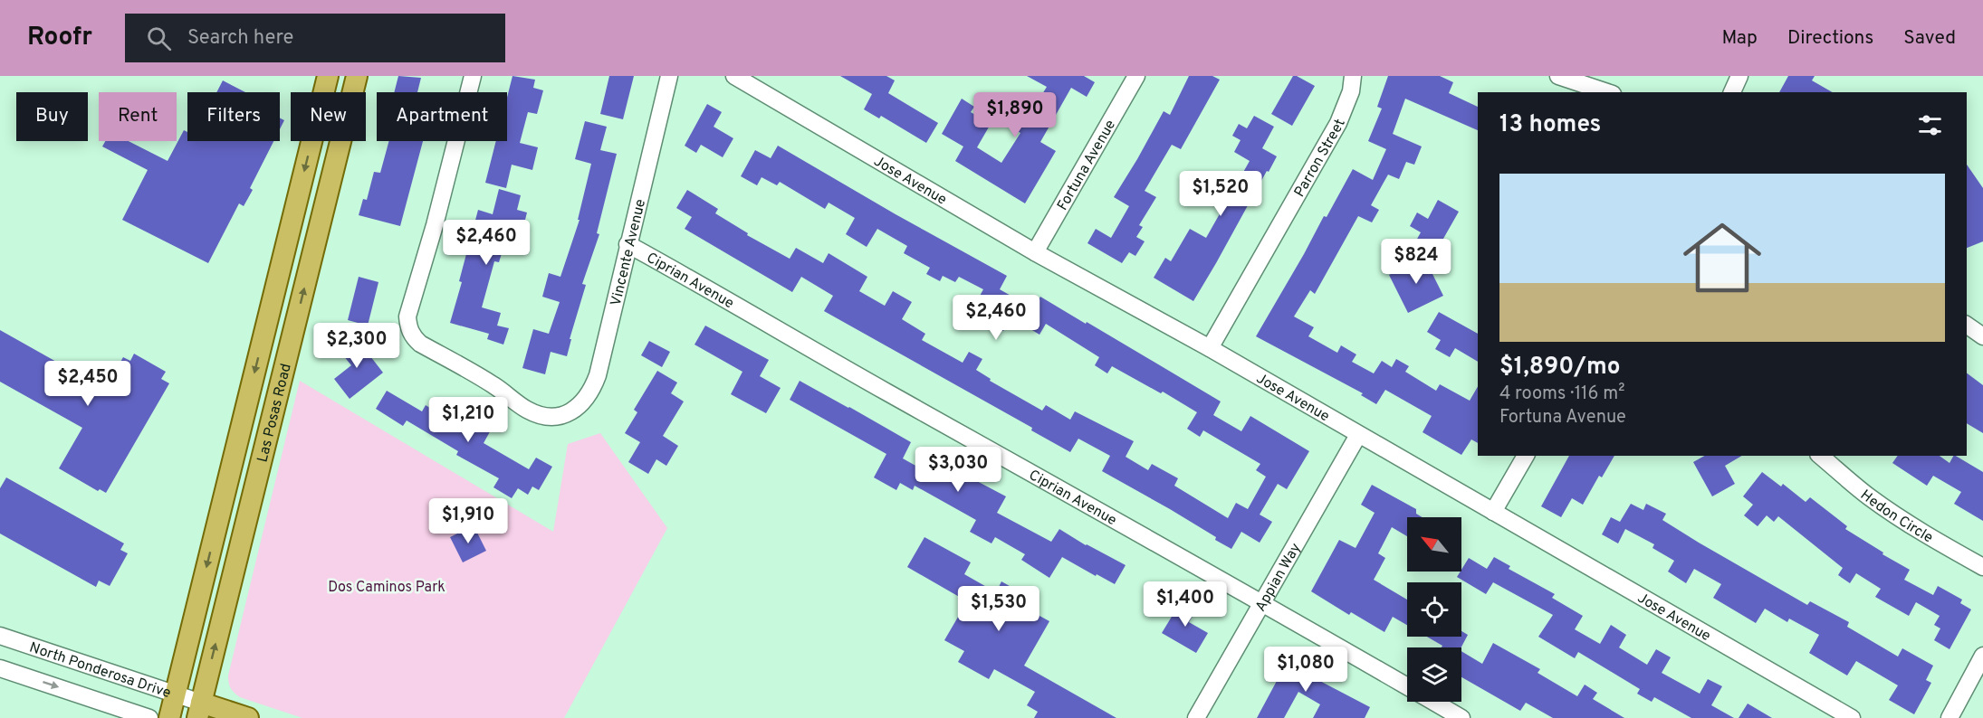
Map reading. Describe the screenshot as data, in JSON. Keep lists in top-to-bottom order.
{
  "streets": {
    "main road": ["Las Posas Road"],
    "street": [
      "Parron Street",
      "Fortuna Avenue",
      "Jose Avenue",
      "Vincente Avenue",
      "Ciprian Avenue",
      "Hedon Circle",
      "Appian Way",
      "North Ponderosa Drive"
    ]
  },
  "crossings": [
    ["Parron Street", "Jose Avenue"],
    ["Fortuna Avenue", "Jose Avenue"],
    ["Jose Avenue", "Appian Way"],
    ["Vincente Avenue", "Ciprian Avenue"],
    ["Ciprian Avenue", "Appian Way"],
    ["Las Posas Road", "North Ponderosa Drive"]
  ],
  "parks": ["Dos Caminos Park"],
  "north": "top left",
  "page": {
    "header": "Roofr",
    "search": "Search here",
    "nav": ["Map", "Directions", "Saved"],
    "price": [
      "$1,890",
      "$1,520",
      "$2,460",
      "$824",
      "$2,460",
      "$2,300",
      "$2,450",
      "$1,210",
      "$3,030",
      "$1,910",
      "$1,400",
      "$1,530",
      "$1,080"
    ],
    "chip": [
      "Buy",
      "Rent",
      "Filters",
      "New",
      "Apartment"
    ],
    "heading": "13 homes",
    "list": [
      {
        "name": "$1,890/mo",
        "note": "4 rooms · 116 m² · Fortuna Avenue"
      }
    ]
  }
}
